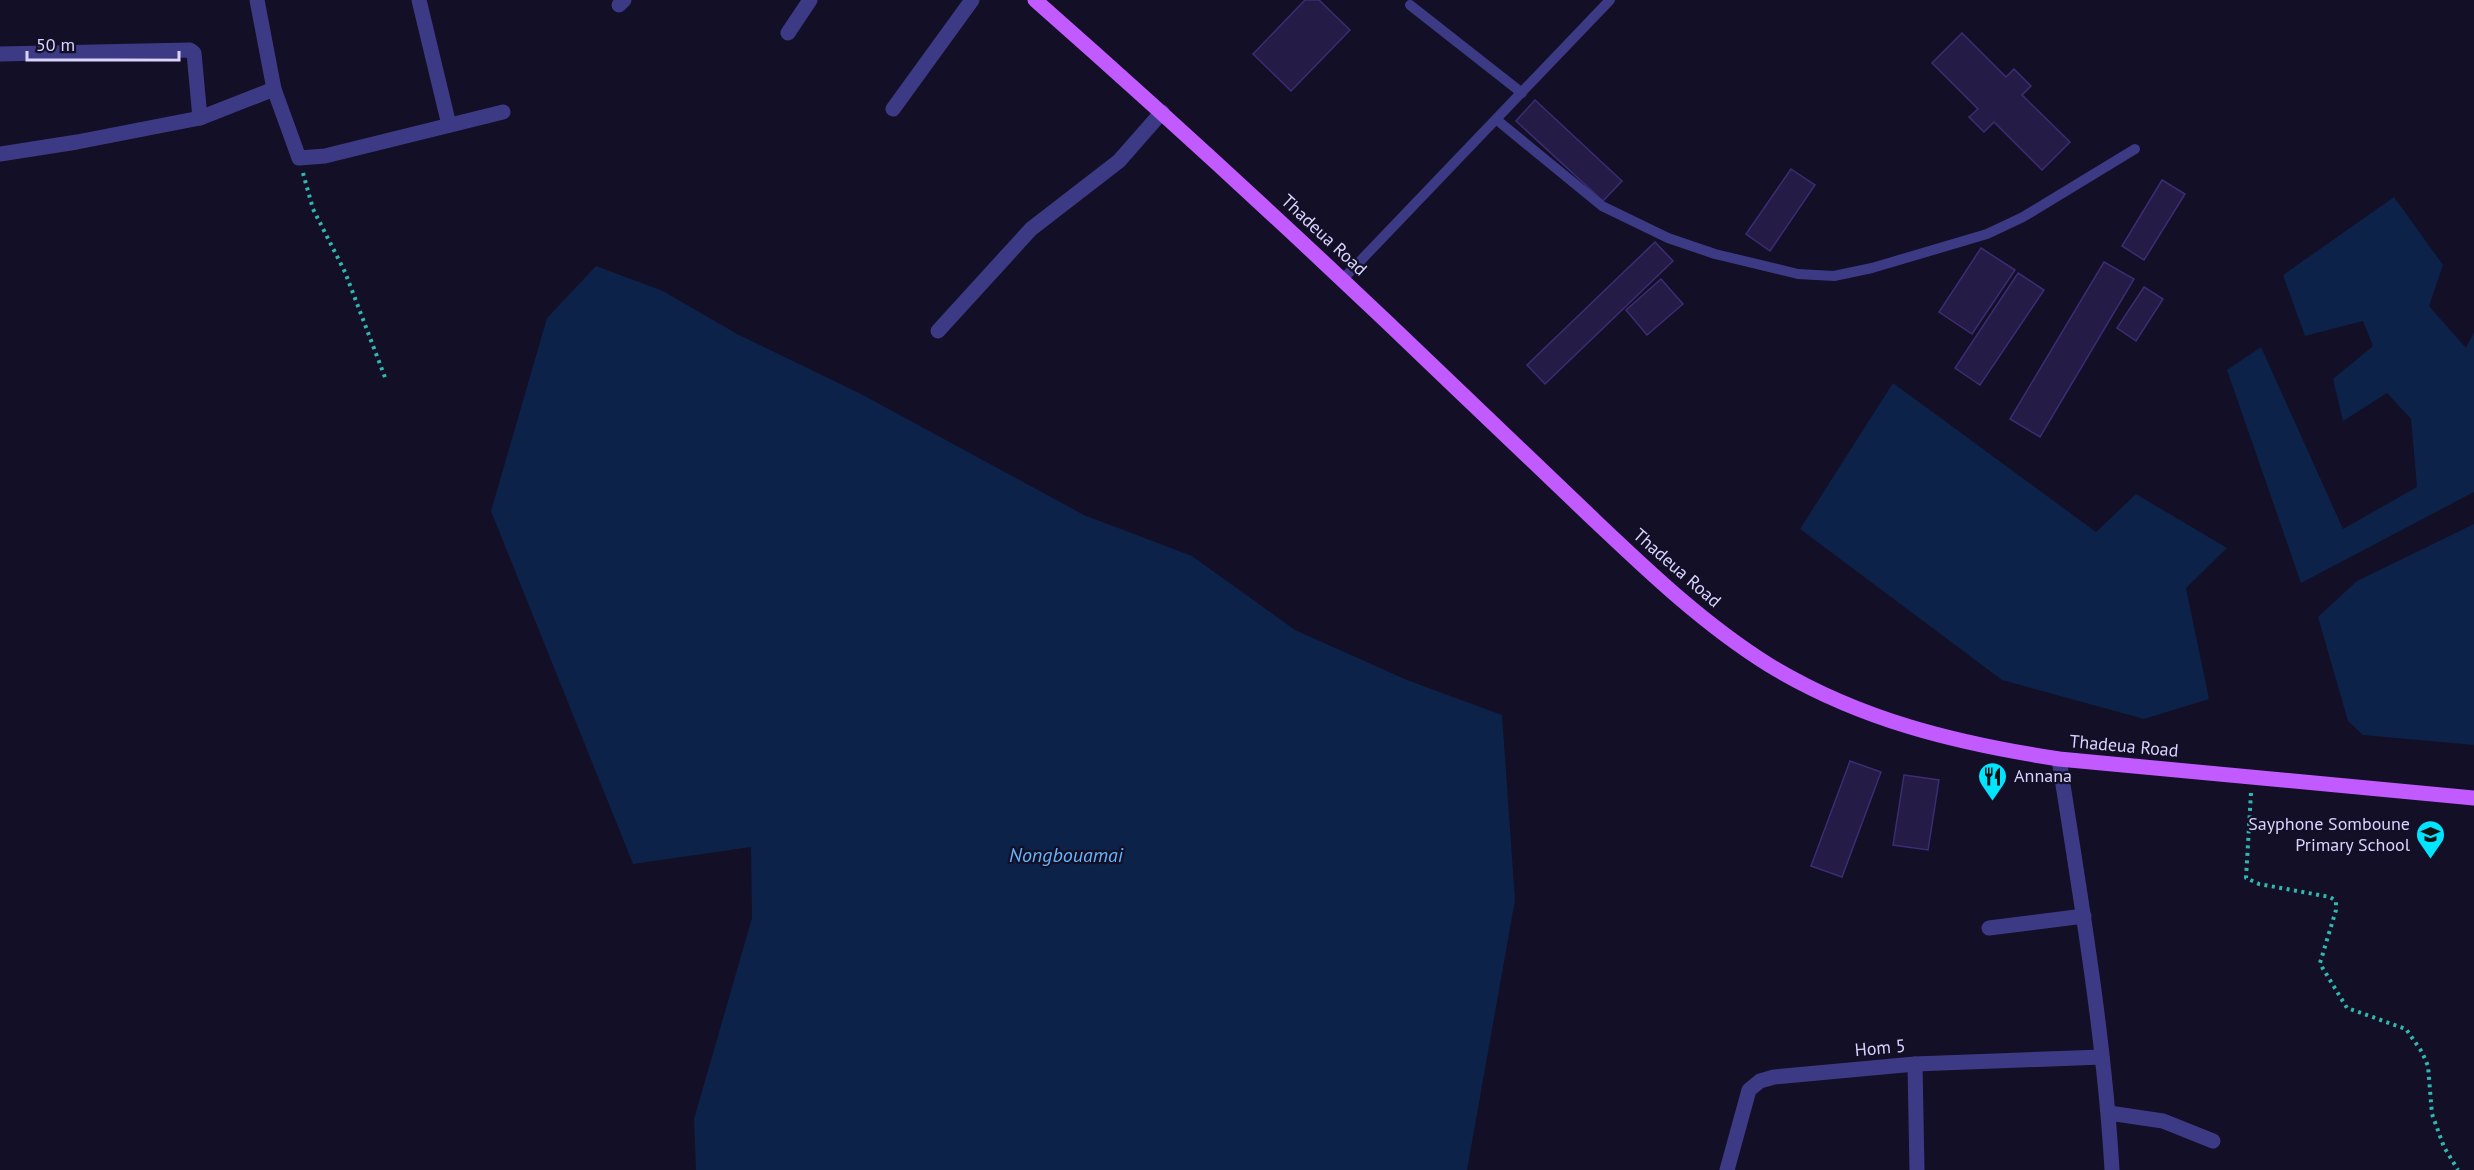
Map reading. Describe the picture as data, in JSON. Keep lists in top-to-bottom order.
{
  "streets": {
    "main road": ["Thadeua Road"],
    "street": ["Hom 5"]
  },
  "water": ["Nongbouamai"],
  "places": {
    "restaurant": ["Annana"],
    "school or university": ["Sayphone Somboune Primary School"]
  },
  "scale_bar": "50 m"
}
